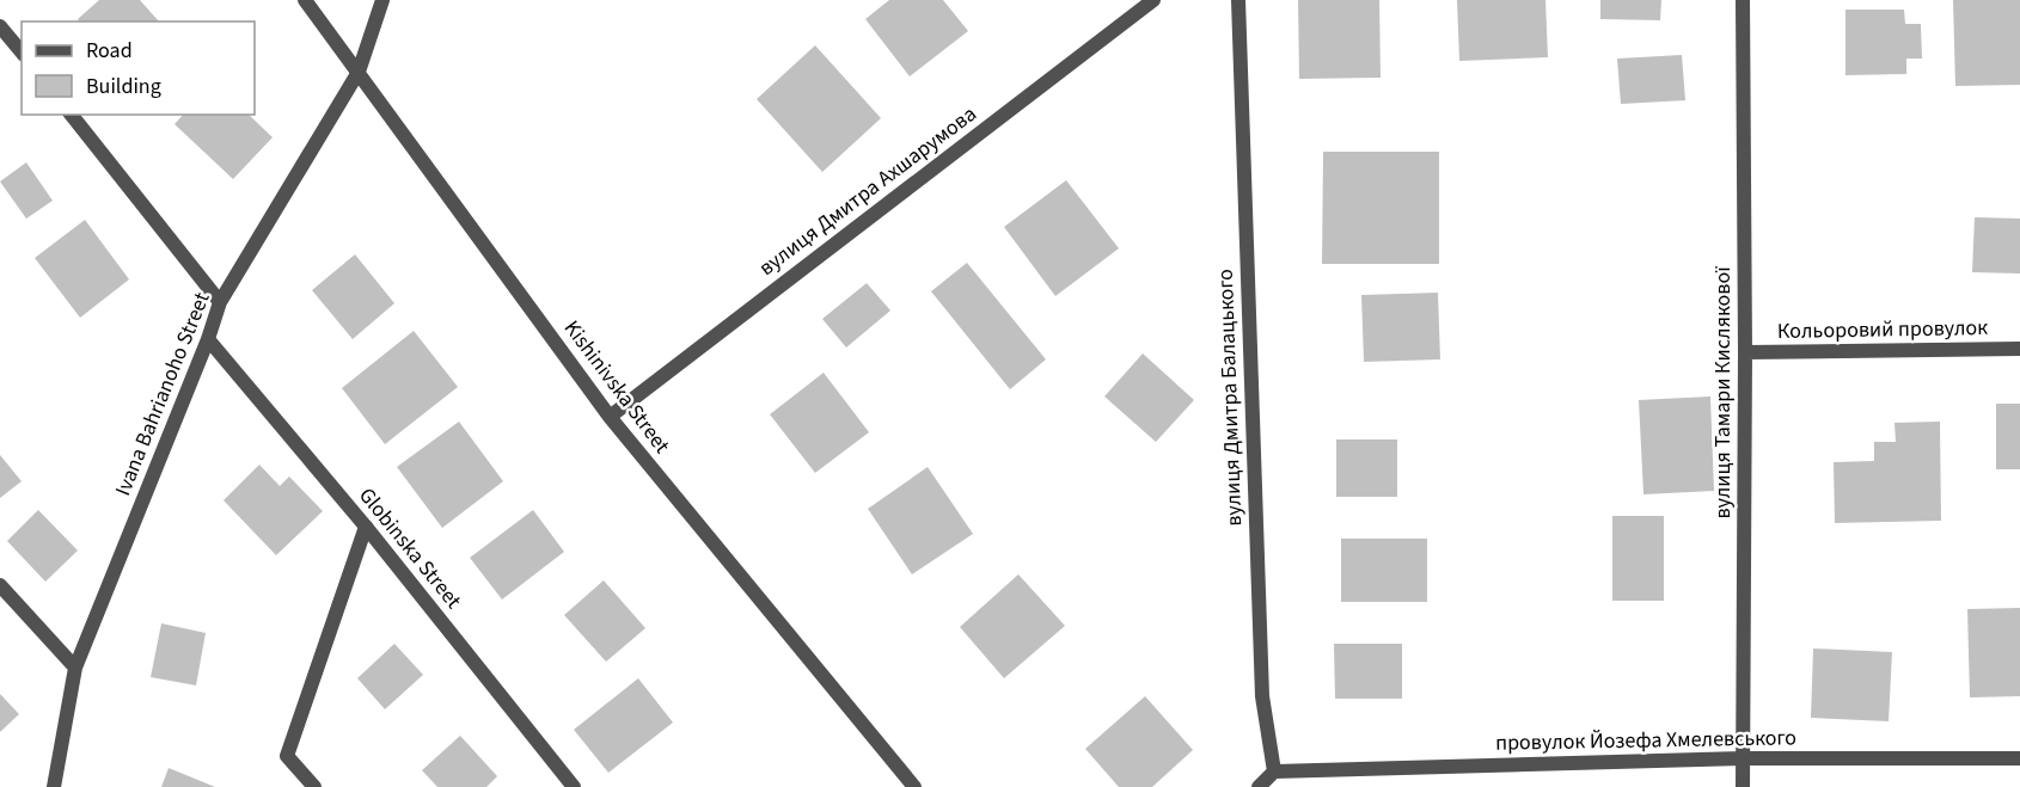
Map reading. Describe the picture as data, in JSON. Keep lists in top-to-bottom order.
{
  "streets": {
    "street": [
      "вулиця Дмитра Ахшарумова",
      "Кольоровий провулок",
      "Kishinivska Street",
      "вулиця Тамари Кислякової",
      "Ivana Bahrianoho Street",
      "вулиця Дмитра Балацького",
      "Globinska Street",
      "провулок Йозефа Хмелевського"
    ]
  },
  "crossings": [
    ["вулиця Дмитра Ахшарумова", "Kishinivska Street"],
    ["Кольоровий провулок", "вулиця Тамари Кислякової"],
    ["Kishinivska Street", "Ivana Bahrianoho Street"],
    ["вулиця Тамари Кислякової", "провулок Йозефа Хмелевського"],
    ["Ivana Bahrianoho Street", "Globinska Street"],
    ["вулиця Дмитра Балацького", "провулок Йозефа Хмелевського"]
  ],
  "legend": ["Road", "Building"]
}
